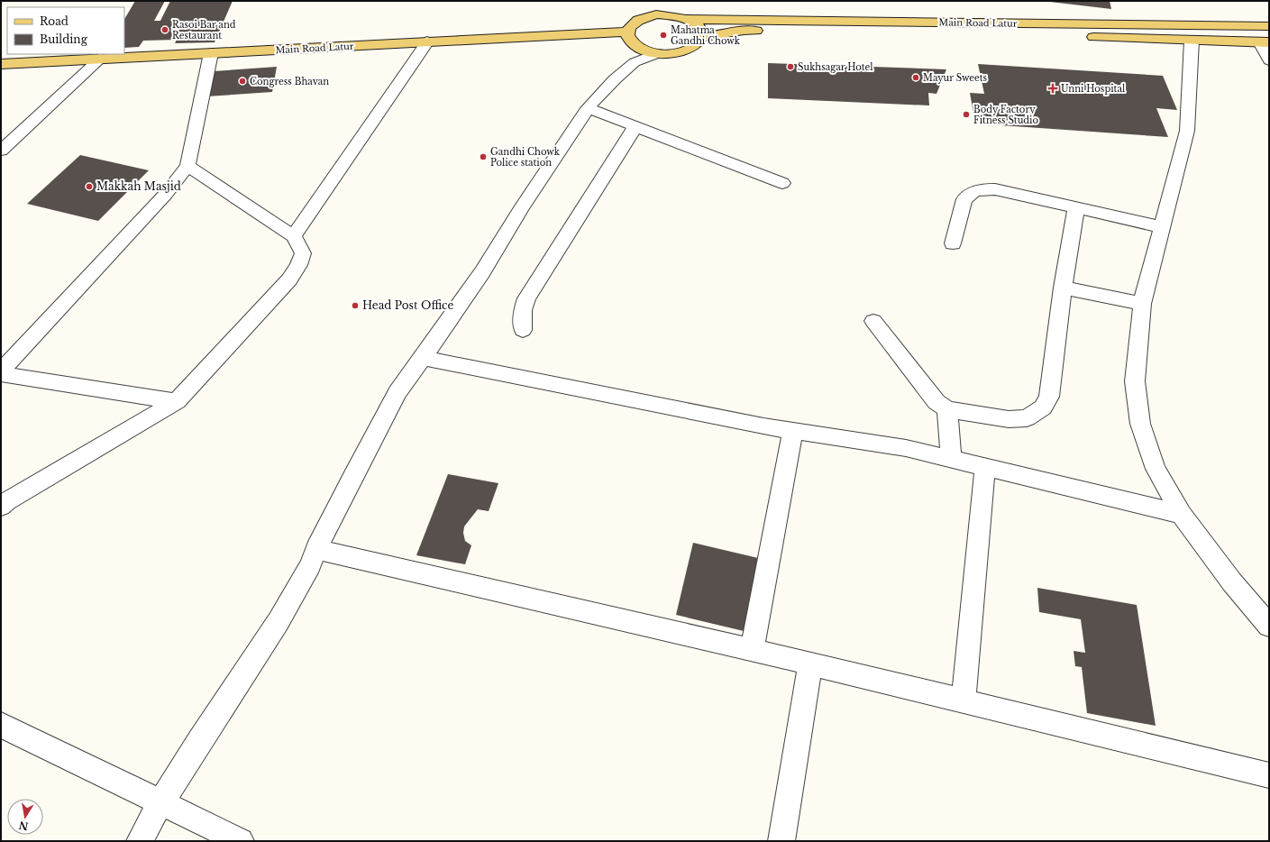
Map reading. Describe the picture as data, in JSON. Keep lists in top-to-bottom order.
{
  "streets": {
    "main road": ["Main Road Latur"]
  },
  "places": {
    "other": [
      "Rasoi Bar and Restaurant",
      "Mahatma Gandhi Chowk",
      "Sukhsagar Hotel",
      "Mayur Sweets",
      "Congress Bhavan",
      "Body Factory Fitness Studio",
      "Gandhi Chowk Police station",
      "Makkah Masjid",
      "Head Post Office"
    ],
    "health": ["Unni Hospital"]
  },
  "legend": ["Road", "Building"],
  "north": "bottom"
}
